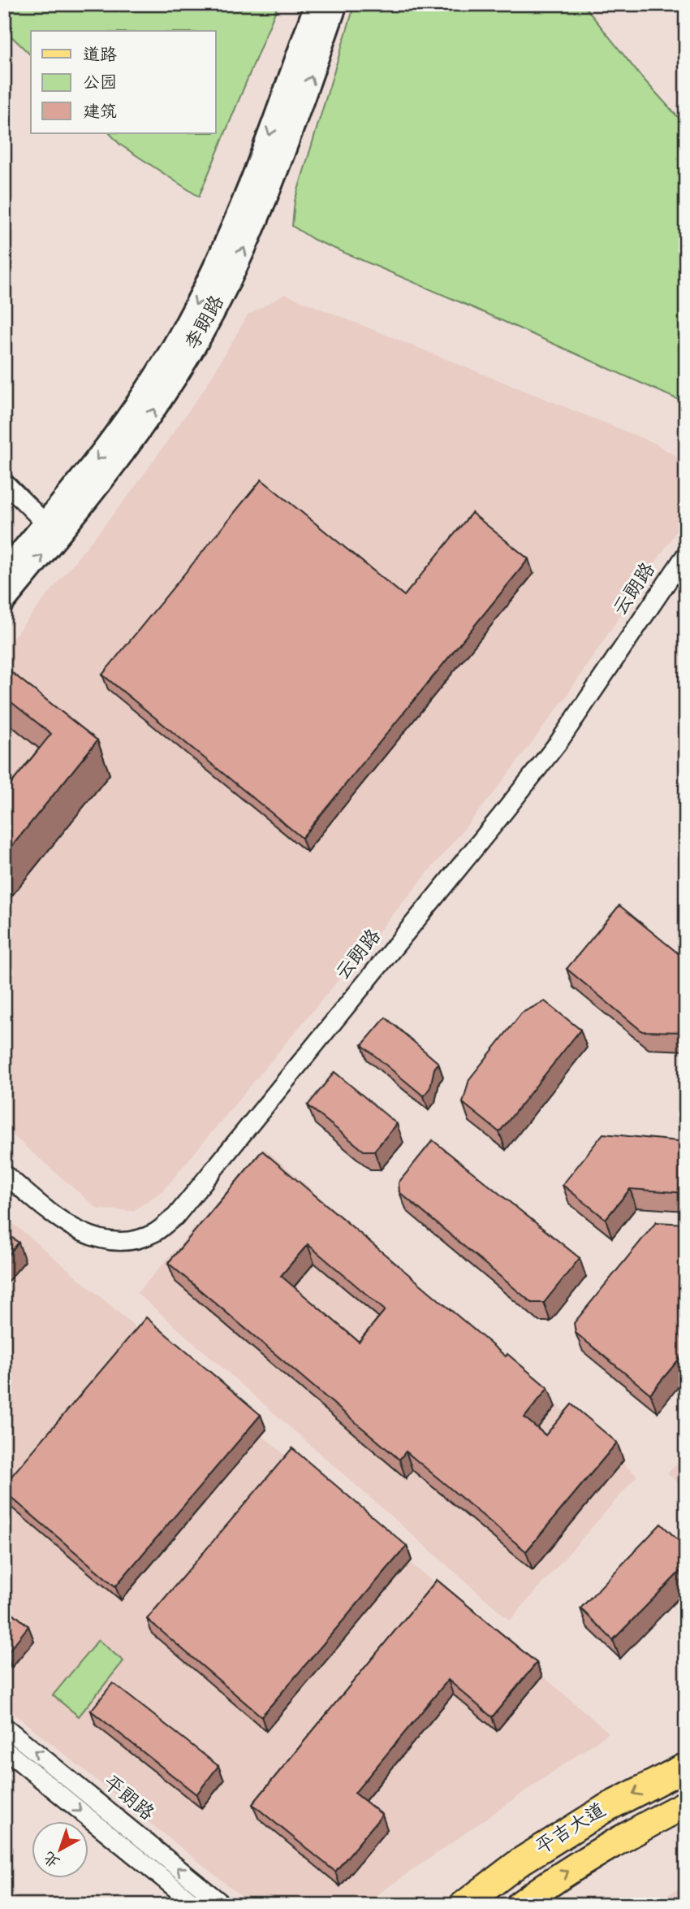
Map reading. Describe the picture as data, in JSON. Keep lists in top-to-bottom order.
{
  "streets": {
    "main road": ["平吉大道"],
    "street": ["李朗路", "云朗路", "平朗路"]
  },
  "legend": ["道路", "公园", "建筑"],
  "north": "bottom left"
}
